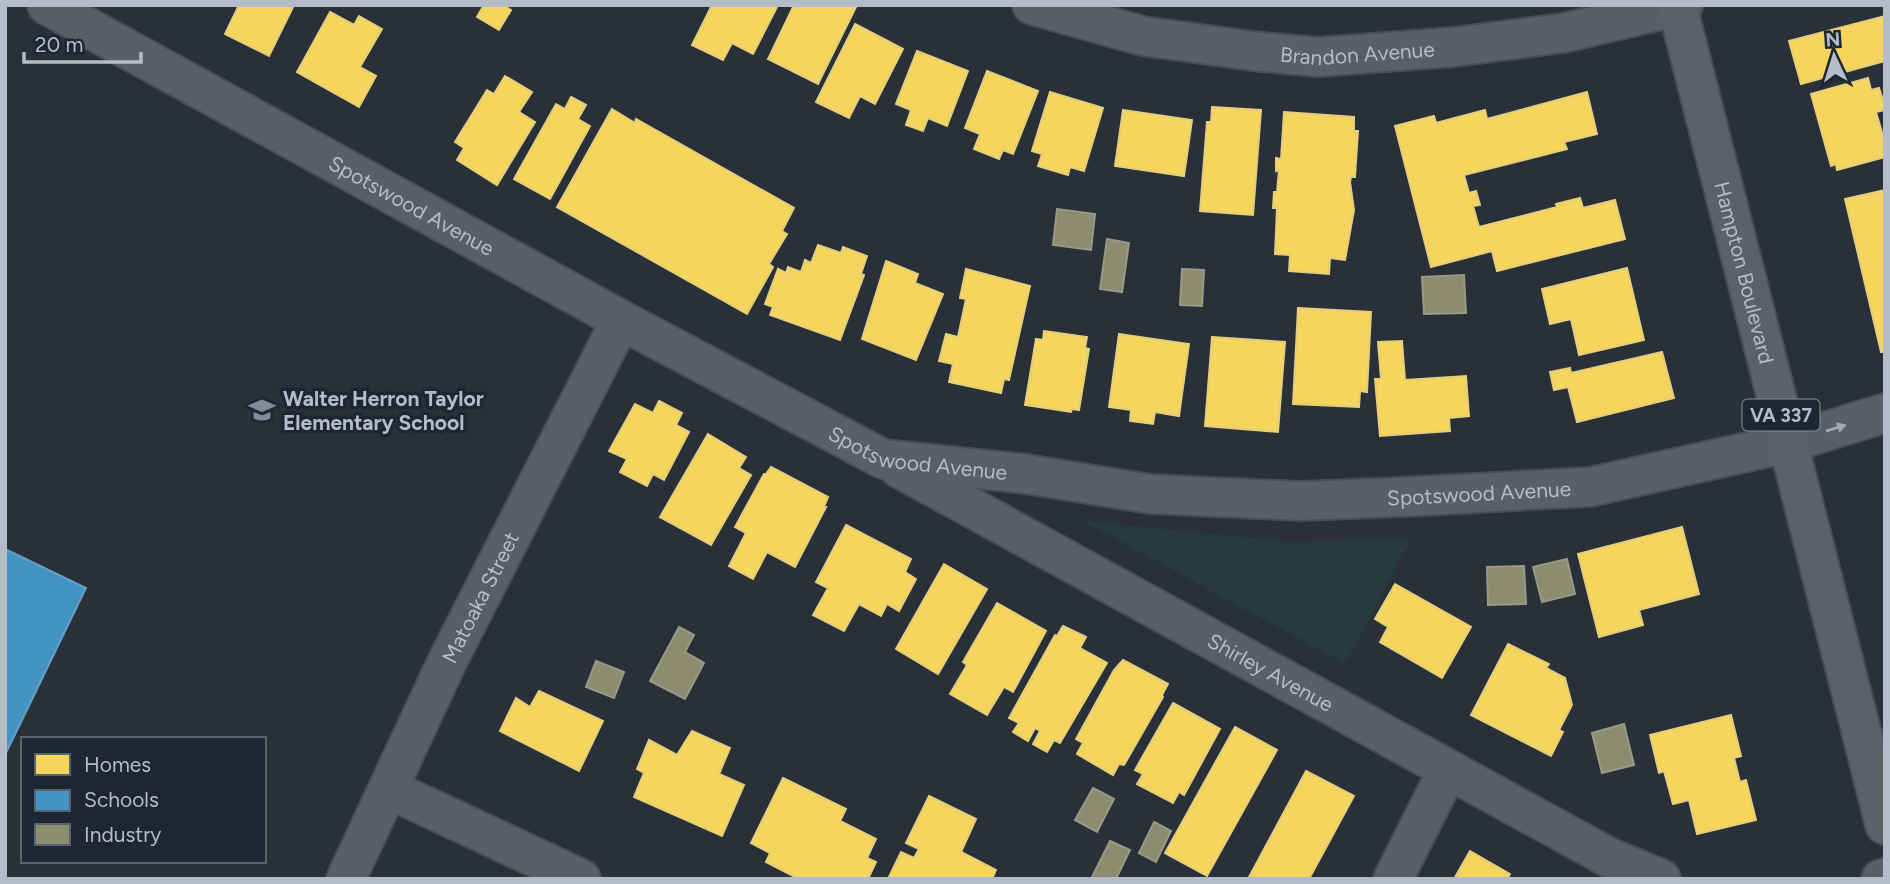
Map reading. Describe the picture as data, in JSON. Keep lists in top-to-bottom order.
{
  "streets": {
    "main road": ["Hampton Boulevard", "VA 337"],
    "street": [
      "Brandon Avenue",
      "Spotswood Avenue",
      "Matoaka Street",
      "Shirley Avenue"
    ]
  },
  "crossings": [
    ["Brandon Avenue", "Hampton Boulevard"],
    ["Spotswood Avenue", "Hampton Boulevard"],
    ["Spotswood Avenue", "Matoaka Street"],
    ["Spotswood Avenue", "Shirley Avenue"]
  ],
  "places": {
    "school or university": ["Walter Herron Taylor Elementary School"]
  },
  "legend": ["Homes", "Schools", "Industry"],
  "scale_bar": "20 m",
  "north": "top"
}
